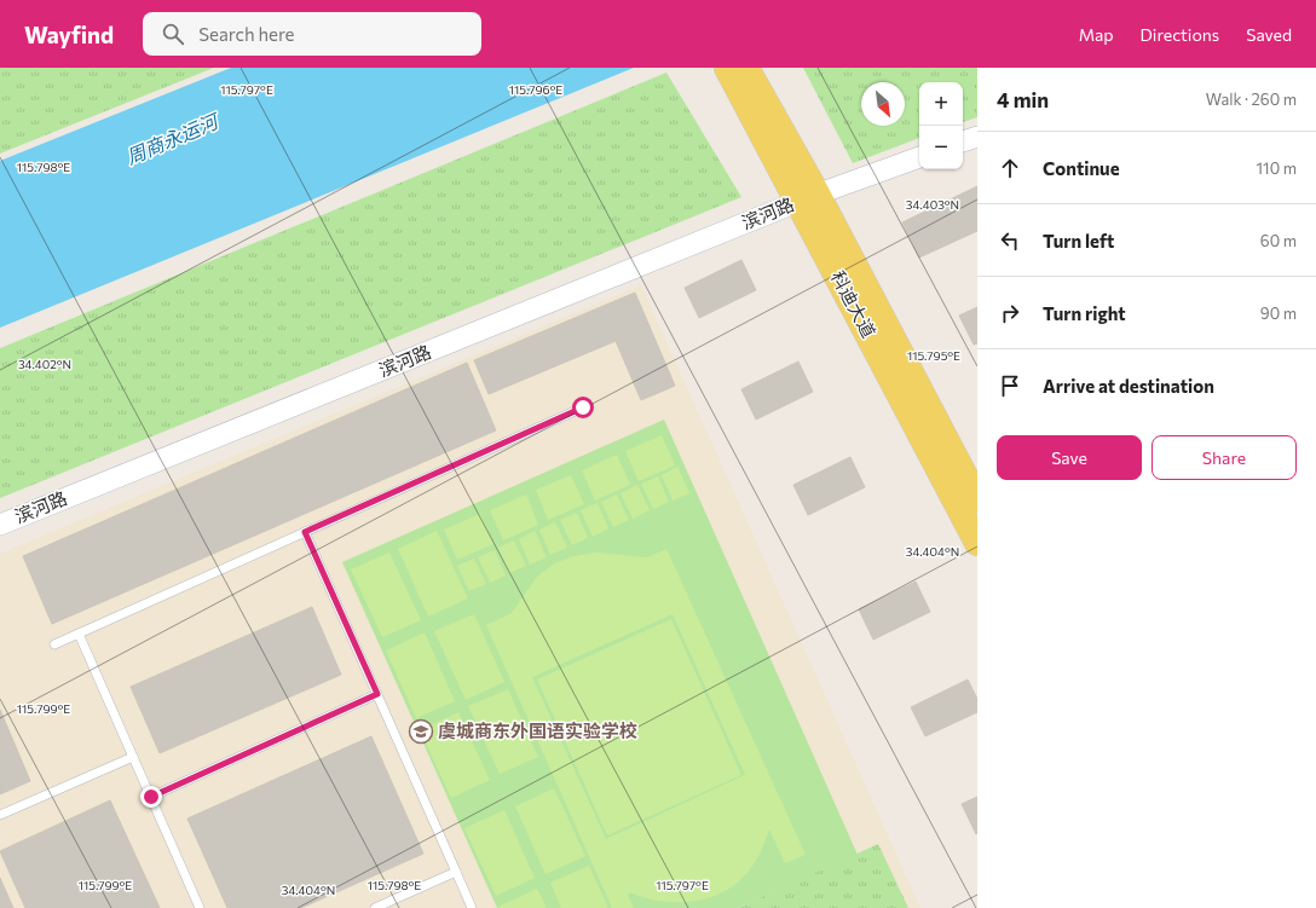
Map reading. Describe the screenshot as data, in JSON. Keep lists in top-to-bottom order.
{
  "streets": {
    "main road": ["科迪大道"],
    "street": ["滨河路"]
  },
  "crossings": [
    ["滨河路", "科迪大道"]
  ],
  "water": ["周商永运河"],
  "places": {
    "school or university": ["虞城商东外国语实验学校"]
  },
  "north": "bottom right",
  "page": {
    "header": "Wayfind",
    "search": "Search here",
    "nav": ["Map", "Directions", "Saved"],
    "heading": ["4 min", "Walk · 260 m"],
    "map_buttons": ["+", "−"],
    "list": [
      ["Continue", "110 m"],
      ["Turn left", "60 m"],
      ["Turn right", "90 m"],
      "Arrive at destination"
    ],
    "buttons": ["Save", "Share"]
  },
  "coordinates": [
    "115.797°E",
    "115.796°E",
    "115.798°E",
    "34.403°N",
    "115.795°E",
    "34.402°N",
    "34.404°N",
    "115.799°E"
  ]
}
